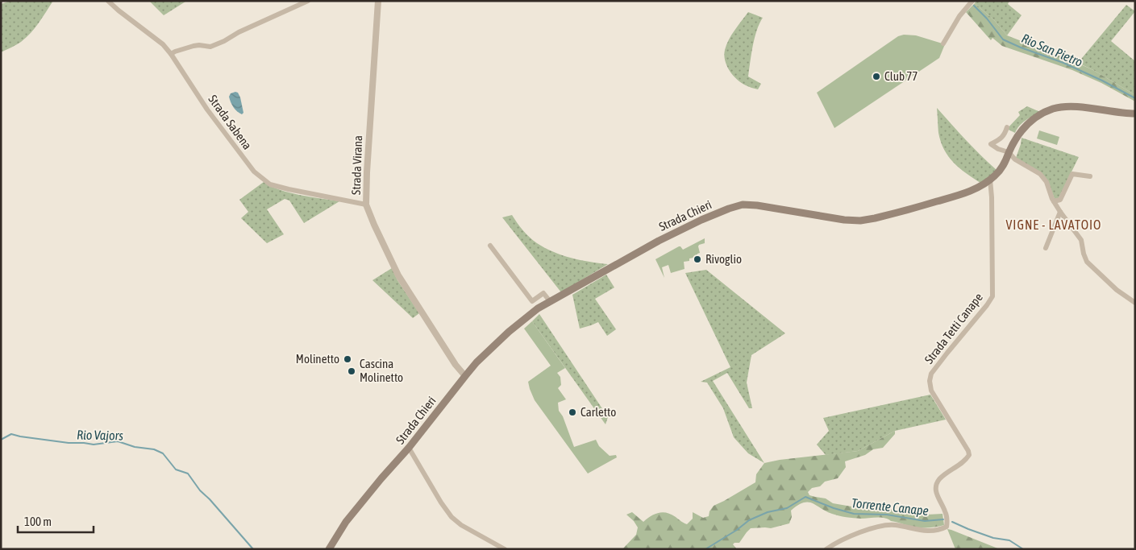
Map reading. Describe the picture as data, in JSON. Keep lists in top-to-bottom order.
{
  "streets": {
    "main road": ["Strada Chieri"],
    "street": ["Strada Sabena", "Strada Virana", "Strada Tetti Canape"]
  },
  "crossings": [
    ["Strada Sabena", "Strada Virana"],
    ["Strada Virana", "Strada Chieri"],
    ["Strada Chieri", "Strada Tetti Canape"]
  ],
  "districts": ["VIGNE - LAVATOIO"],
  "water": ["Rio San Pietro", "Rio Vajors", "Torrente Canape"],
  "places": [
    "Club 77",
    "Rivoglio",
    "Molinetto",
    "Cascina Molinetto",
    "Carletto"
  ],
  "scale_bar": "100 m"
}
